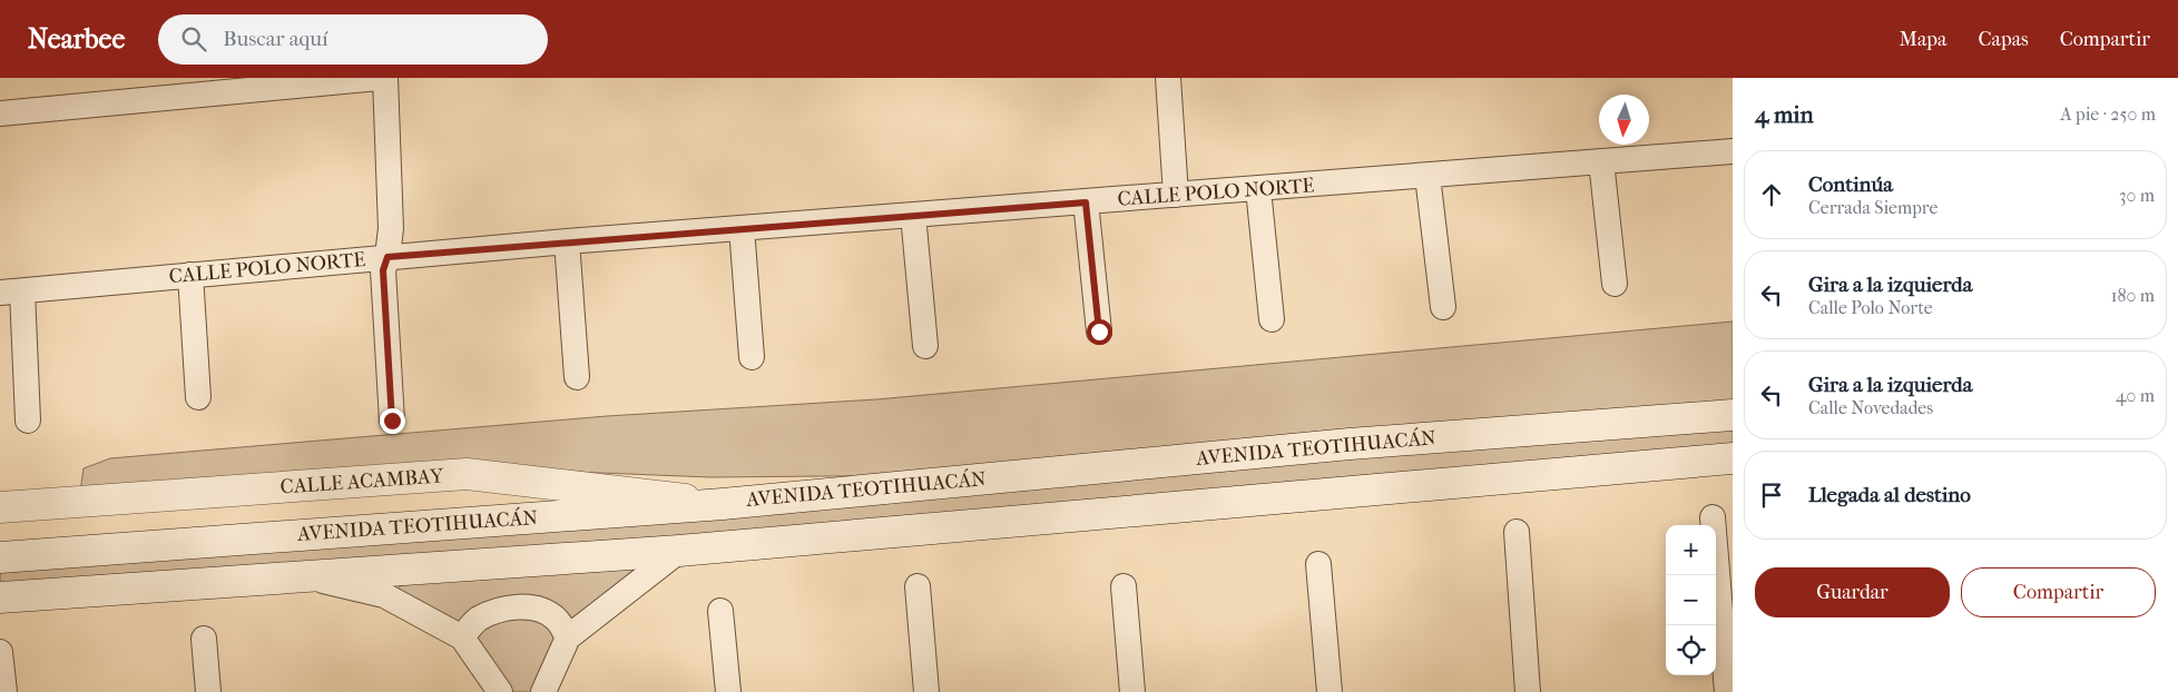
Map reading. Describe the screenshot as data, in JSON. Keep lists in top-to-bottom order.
{
  "streets": {
    "main road": ["AVENIDA TEOTIHUACÁN", "CALLE ACAMBAY"],
    "street": ["CALLE POLO NORTE"]
  },
  "crossings": [
    ["AVENIDA TEOTIHUACÁN", "CALLE ACAMBAY"]
  ],
  "north": "bottom",
  "page": {
    "header": "Nearbee",
    "search": "Buscar aquí",
    "nav": ["Mapa", "Capas", "Compartir"],
    "heading": ["4 min", "A pie · 250 m"],
    "list": [
      ["Continúa", "Cerrada Siempre", "30 m"],
      ["Gira a la izquierda", "Calle Polo Norte", "180 m"],
      ["Gira a la izquierda", "Calle Novedades", "40 m"],
      "Llegada al destino"
    ],
    "map_buttons": ["+", "−"],
    "buttons": ["Guardar", "Compartir"]
  }
}
